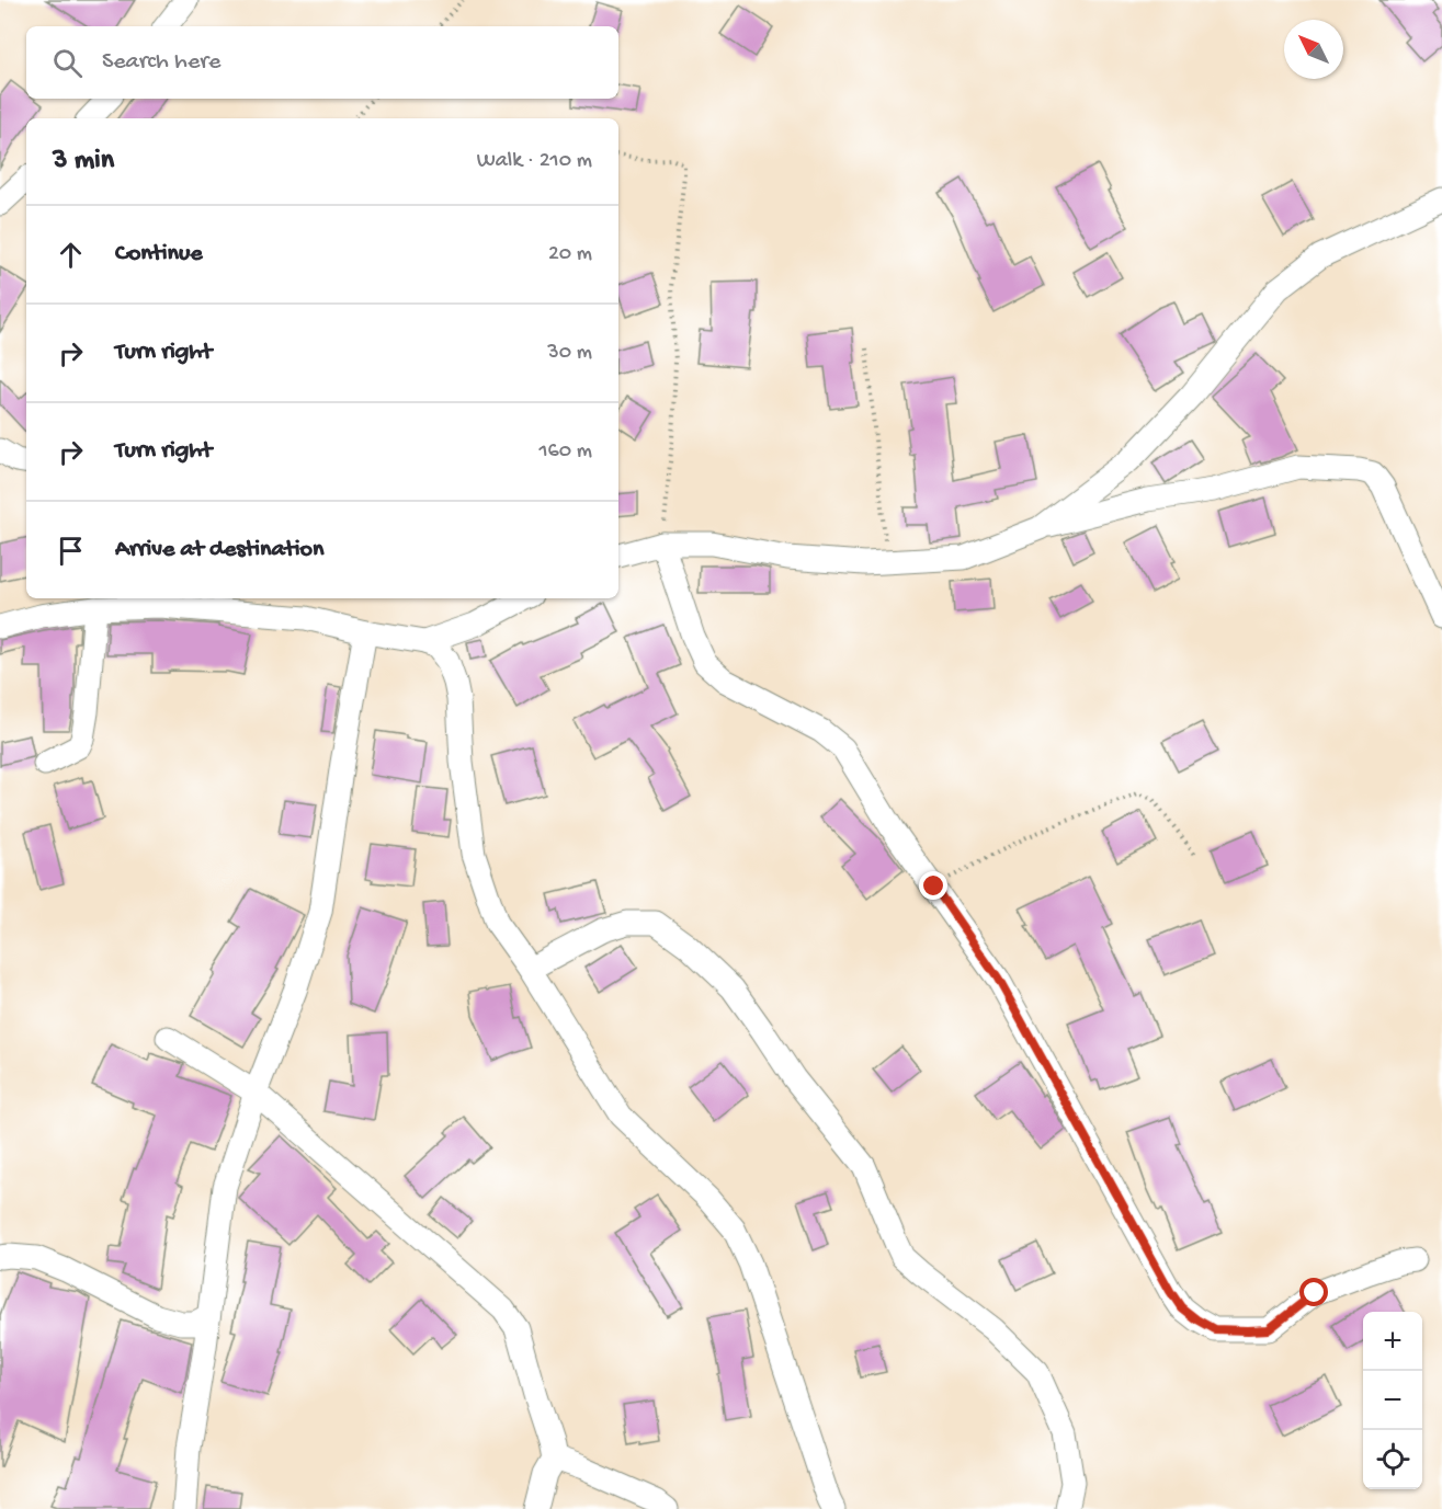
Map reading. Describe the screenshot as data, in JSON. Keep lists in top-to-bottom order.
{
  "north": "top left",
  "page": {
    "search": "Search here",
    "heading": ["3 min", "Walk · 210 m"],
    "list": [
      ["Continue", "20 m"],
      ["Turn right", "30 m"],
      ["Turn right", "160 m"],
      "Arrive at destination"
    ],
    "map_buttons": ["+", "−"]
  }
}
